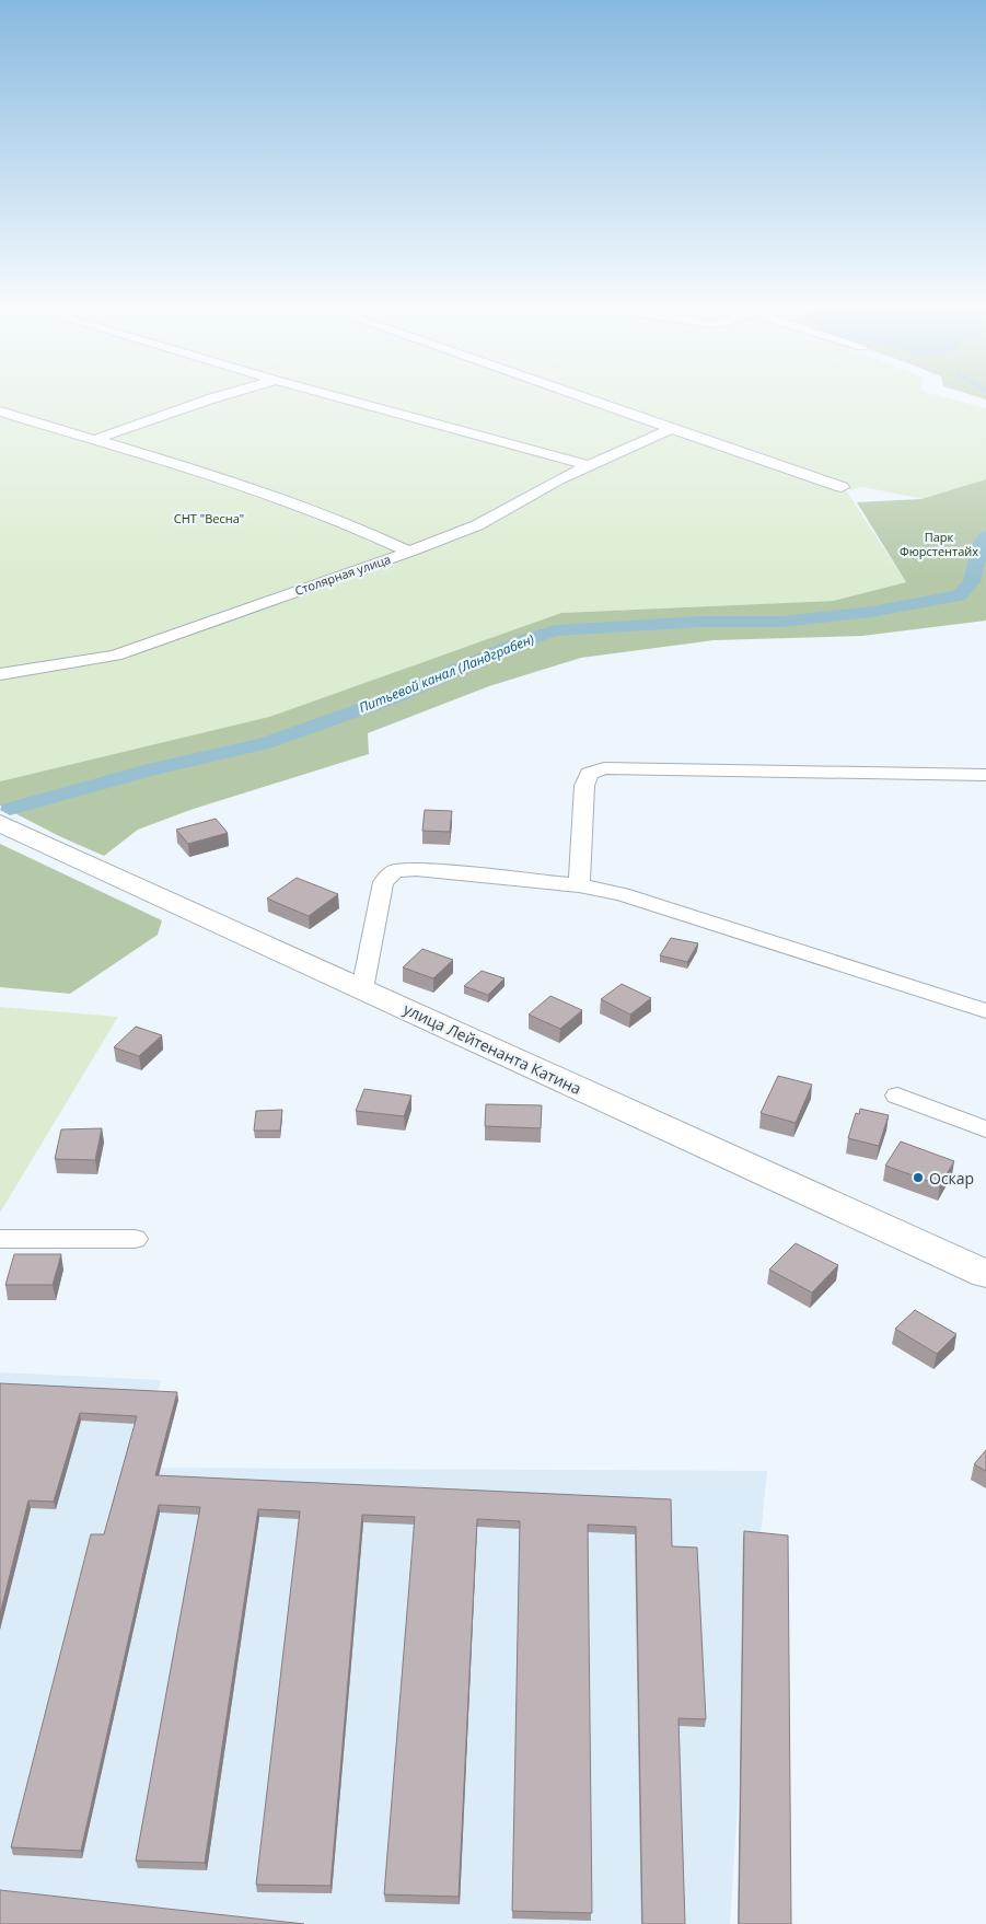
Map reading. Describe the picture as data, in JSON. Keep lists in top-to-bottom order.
{
  "streets": {
    "street": ["Столярная улица", "улица Лейтенанта Катина"]
  },
  "water": ["Питьевой канал (Ландграбен)"],
  "parks": ["СНТ \"Весна\"", "Парк Фюрстентайх"],
  "places": ["Оскар"]
}
